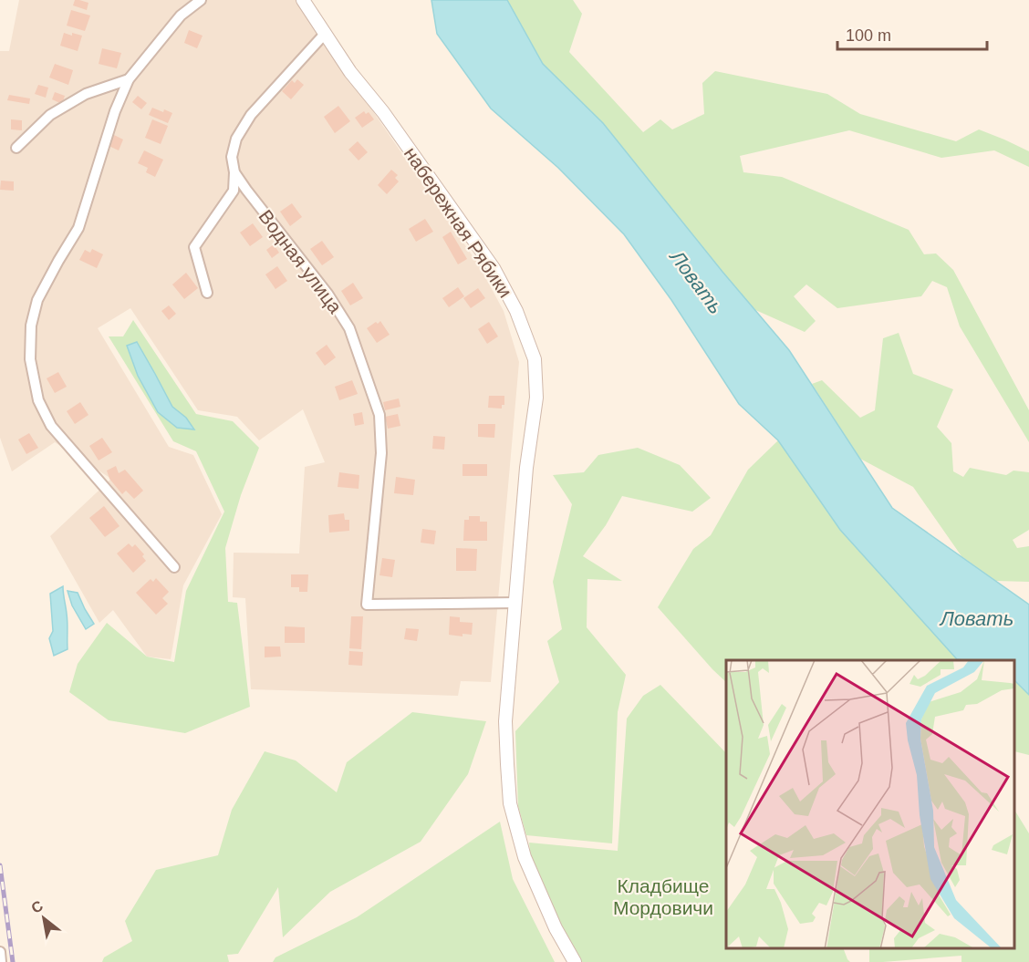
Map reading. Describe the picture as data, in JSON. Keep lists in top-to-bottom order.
{
  "streets": {
    "street": ["набережная Рябики", "Водная улица"]
  },
  "crossings": [
    ["набережная Рябики", "Водная улица"]
  ],
  "water": ["Ловать"],
  "parks": ["Кладбище Мордовичи"],
  "scale_bar": "100 m",
  "north": "top left"
}
